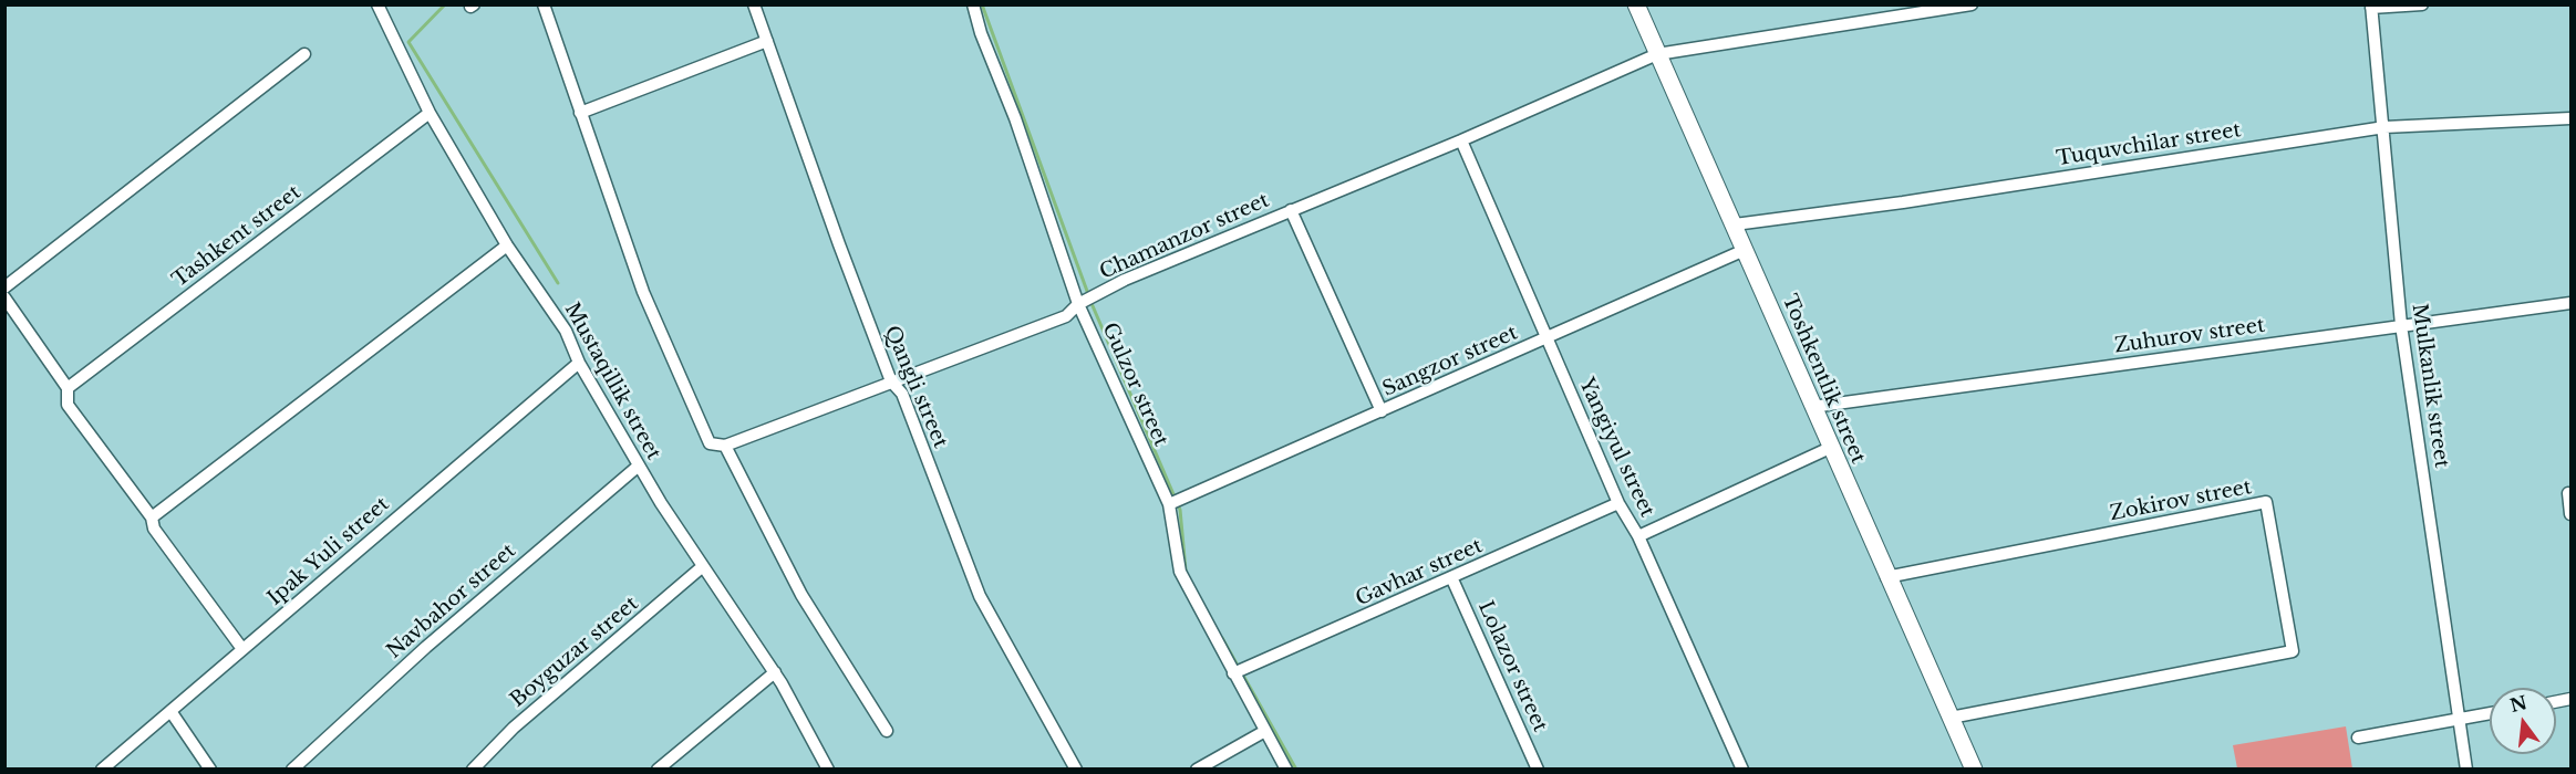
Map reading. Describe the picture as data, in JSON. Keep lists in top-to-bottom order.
{
  "streets": {
    "main road": ["Toshkentlik street"],
    "street": [
      "Tuquvchilar street",
      "Tashkent street",
      "Chamanzor street",
      "Zuhurov street",
      "Sangzor street",
      "Mustaqillik street",
      "Gulzor street",
      "Mulkanlik street",
      "Qangli street",
      "Yangiyul street",
      "Zokirov street",
      "Ipak Yuli street",
      "Gavhar street",
      "Navbahor street",
      "Boyguzar street",
      "Lolazor street"
    ]
  },
  "crossings": [
    ["Tuquvchilar street", "Toshkentlik street"],
    ["Tuquvchilar street", "Mulkanlik street"],
    ["Tashkent street", "Mustaqillik street"],
    ["Chamanzor street", "Toshkentlik street"],
    ["Chamanzor street", "Gulzor street"],
    ["Chamanzor street", "Qangli street"],
    ["Chamanzor street", "Yangiyul street"],
    ["Zuhurov street", "Toshkentlik street"],
    ["Zuhurov street", "Mulkanlik street"],
    ["Sangzor street", "Toshkentlik street"],
    ["Sangzor street", "Gulzor street"],
    ["Sangzor street", "Yangiyul street"],
    ["Toshkentlik street", "Zokirov street"],
    ["Mustaqillik street", "Ipak Yuli street"],
    ["Mustaqillik street", "Navbahor street"],
    ["Mustaqillik street", "Boyguzar street"],
    ["Gulzor street", "Gavhar street"],
    ["Yangiyul street", "Gavhar street"],
    ["Gavhar street", "Lolazor street"]
  ],
  "north": "top"
}
